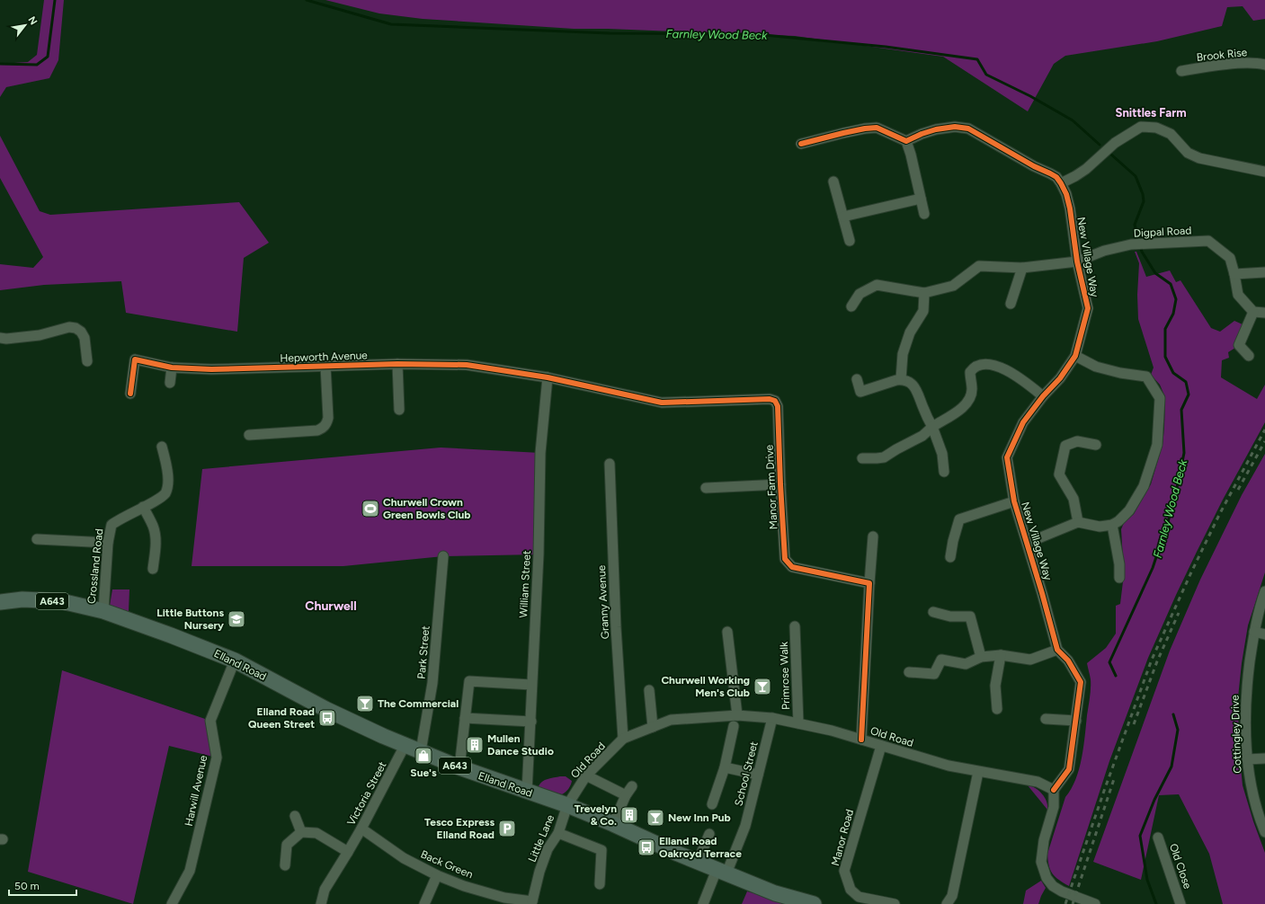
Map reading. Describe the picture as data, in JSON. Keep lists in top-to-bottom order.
{
  "streets": {
    "main road": ["A643", "Elland Road"],
    "street": [
      "Brook Rise",
      "Digpal Road",
      "New Village Way",
      "Hepworth Avenue",
      "Manor Farm Drive",
      "Crossland Road",
      "William Street",
      "Granny Avenue",
      "Park Street",
      "Primrose Walk",
      "Cottingley Drive",
      "Old Road",
      "School Street",
      "Harwill Avenue",
      "Victoria Street",
      "Manor Road",
      "Little Lane",
      "Back Green",
      "Old Close"
    ]
  },
  "crossings": [
    ["Digpal Road", "New Village Way"],
    ["New Village Way", "Old Road"],
    ["Hepworth Avenue", "Manor Farm Drive"],
    ["Hepworth Avenue", "William Street"],
    ["Manor Farm Drive", "William Street"],
    ["Crossland Road", "A643"],
    ["Crossland Road", "Elland Road"],
    ["William Street", "Elland Road"],
    ["A643", "Elland Road"],
    ["Granny Avenue", "Old Road"],
    ["Park Street", "Elland Road"],
    ["Elland Road", "Old Road"],
    ["Elland Road", "School Street"],
    ["Elland Road", "Harwill Avenue"],
    ["Elland Road", "Victoria Street"],
    ["Elland Road", "Little Lane"],
    ["Primrose Walk", "Old Road"],
    ["Old Road", "School Street"],
    ["Old Road", "Manor Road"],
    ["Old Road", "Little Lane"],
    ["Victoria Street", "Back Green"],
    ["Little Lane", "Back Green"]
  ],
  "districts": ["Snittles Farm", "Churwell"],
  "water": ["Farnley Wood Beck"],
  "places": {
    "sports": ["Churwell Crown Green Bowls Club"],
    "school or university": ["Little Buttons Nursery"],
    "bar": ["Churwell Working Men's Club", "The Commercial", "New Inn Pub"],
    "bus stop": ["Elland Road Queen Street", "Elland Road Oakroyd Terrace"],
    "building": ["Mullen Dance Studio", "Trevelyn & Co."],
    "shop": ["Sue's"],
    "parking": ["Tesco Express Elland Road"]
  },
  "scale_bar": "50 m",
  "north": "top right"
}
